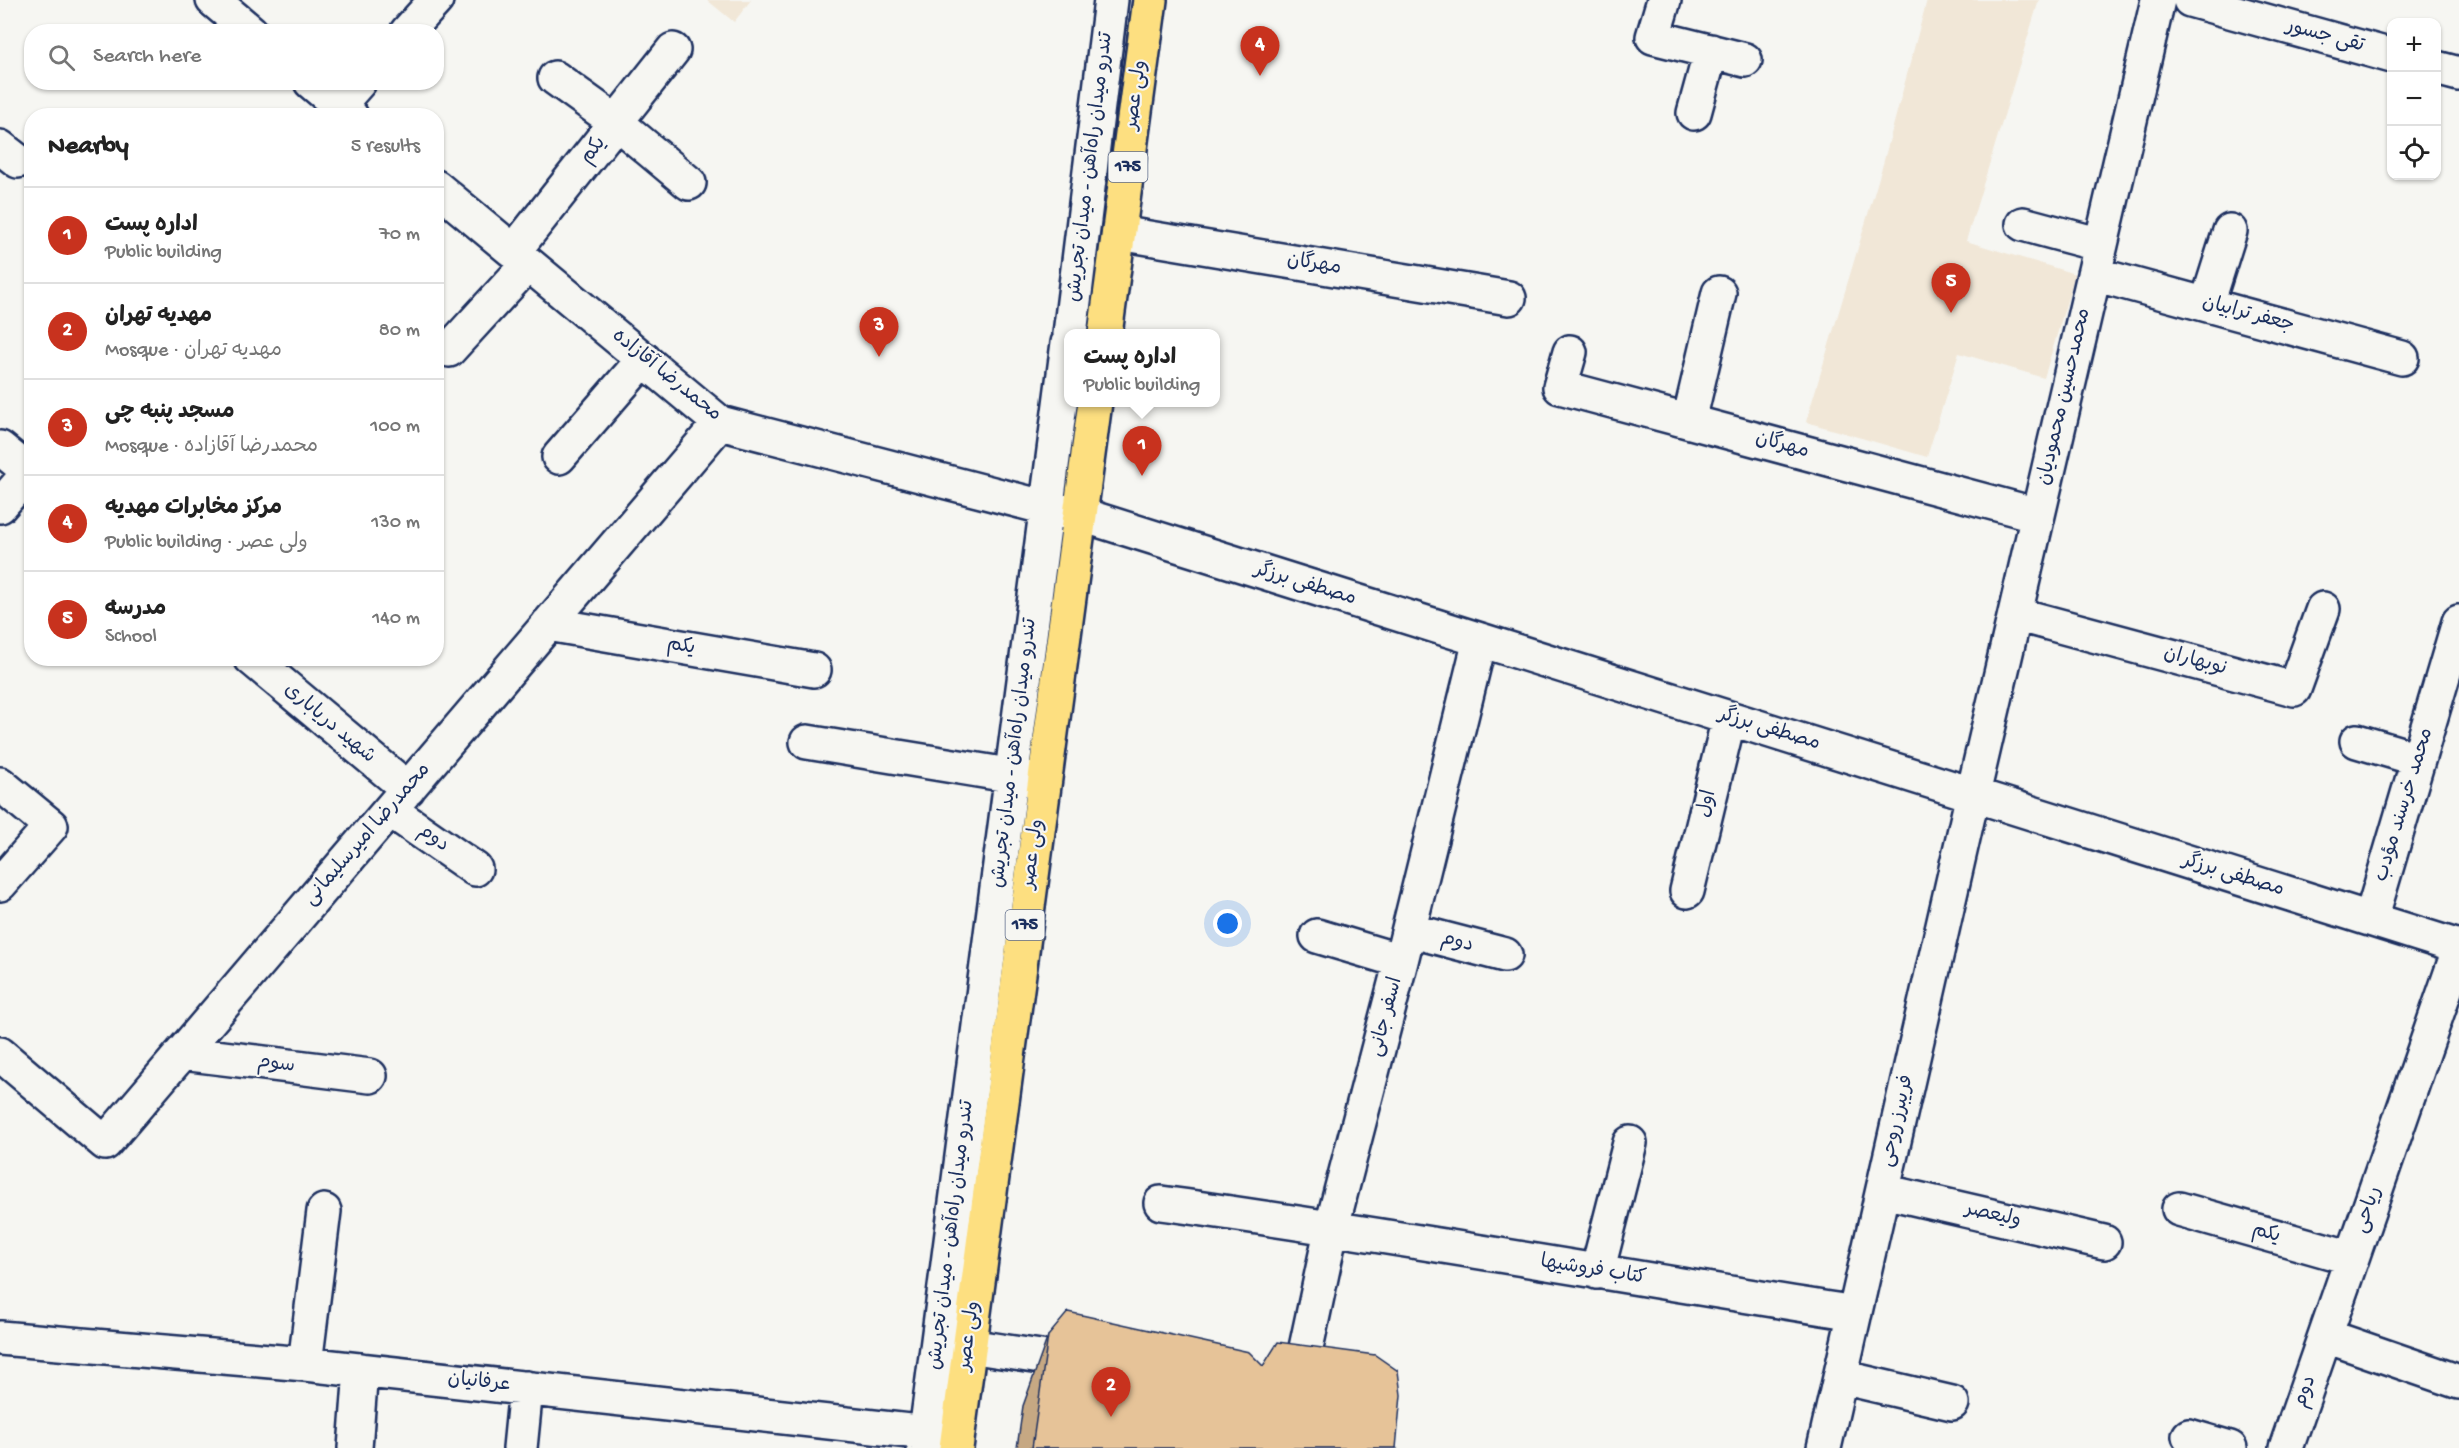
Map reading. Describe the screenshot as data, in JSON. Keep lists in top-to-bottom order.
{
  "streets": {
    "main road": ["ولی عصر", "175"],
    "street": [
      "تقی جسور",
      "یکم",
      "تندرو میدان راه‌آهن - میدان تجریش",
      "مهرگان",
      "جعفر ترابیان",
      "محمدرضا آقازاده",
      "محمدحسین محمودیان",
      "مصطفی برزگر",
      "نوبهاران",
      "شهید دریاباری",
      "اول",
      "محمد خرسند مؤدب",
      "محمدرضا امیرسلیمانی",
      "دوم",
      "اسفر جانی",
      "سوم",
      "فریبرز روحی",
      "ریاحی",
      "ولیعصر",
      "کتاب فروشیها",
      "عرفانیان"
    ]
  },
  "crossings": [
    ["ولی عصر", "تندرو میدان راه‌آهن - میدان تجریش"],
    ["ولی عصر", "مهرگان"],
    ["ولی عصر", "محمدرضا آقازاده"],
    ["ولی عصر", "مصطفی برزگر"],
    ["ولی عصر", "عرفانیان"],
    ["یکم", "محمدرضا آقازاده"],
    ["یکم", "محمدرضا امیرسلیمانی"],
    ["یکم", "ریاحی"],
    ["تندرو میدان راه‌آهن - میدان تجریش", "محمدرضا آقازاده"],
    ["تندرو میدان راه‌آهن - میدان تجریش", "عرفانیان"],
    ["مهرگان", "محمدحسین محمودیان"],
    ["جعفر ترابیان", "محمدحسین محمودیان"],
    ["محمدرضا آقازاده", "مصطفی برزگر"],
    ["محمدرضا آقازاده", "محمدرضا امیرسلیمانی"],
    ["محمدحسین محمودیان", "مصطفی برزگر"],
    ["محمدحسین محمودیان", "نوبهاران"],
    ["محمدحسین محمودیان", "فریبرز روحی"],
    ["مصطفی برزگر", "اول"],
    ["مصطفی برزگر", "محمد خرسند مؤدب"],
    ["مصطفی برزگر", "اسفر جانی"],
    ["مصطفی برزگر", "فریبرز روحی"],
    ["مصطفی برزگر", "ریاحی"],
    ["شهید دریاباری", "محمدرضا امیرسلیمانی"],
    ["شهید دریاباری", "دوم"],
    ["محمدرضا امیرسلیمانی", "دوم"],
    ["محمدرضا امیرسلیمانی", "سوم"],
    ["دوم", "اسفر جانی"],
    ["دوم", "ریاحی"],
    ["اسفر جانی", "کتاب فروشیها"],
    ["فریبرز روحی", "ولیعصر"],
    ["فریبرز روحی", "کتاب فروشیها"]
  ],
  "page": {
    "map_buttons": ["+", "−"],
    "search": "Search here",
    "pins": [
      "4",
      "5",
      "3",
      "1",
      "2"
    ],
    "heading": ["Nearby", "5 results"],
    "list": [
      {
        "mark": "1",
        "name": "اداره پست",
        "note": "Public building",
        "value": "70 m"
      },
      {
        "mark": "2",
        "name": "مهدیه تهران",
        "note": "Mosque · مهدیه تهران",
        "value": "80 m"
      },
      {
        "mark": "3",
        "name": "مسجد پنبه چی",
        "note": "Mosque · محمدرضا آقازاده",
        "value": "100 m"
      },
      {
        "mark": "4",
        "name": "مرکز مخابرات مهدیه",
        "note": "Public building · ولی عصر",
        "value": "130 m"
      },
      {
        "mark": "5",
        "name": "مدرسه",
        "note": "School",
        "value": "140 m"
      }
    ],
    "popup": ["اداره پست", "Public building"]
  }
}
